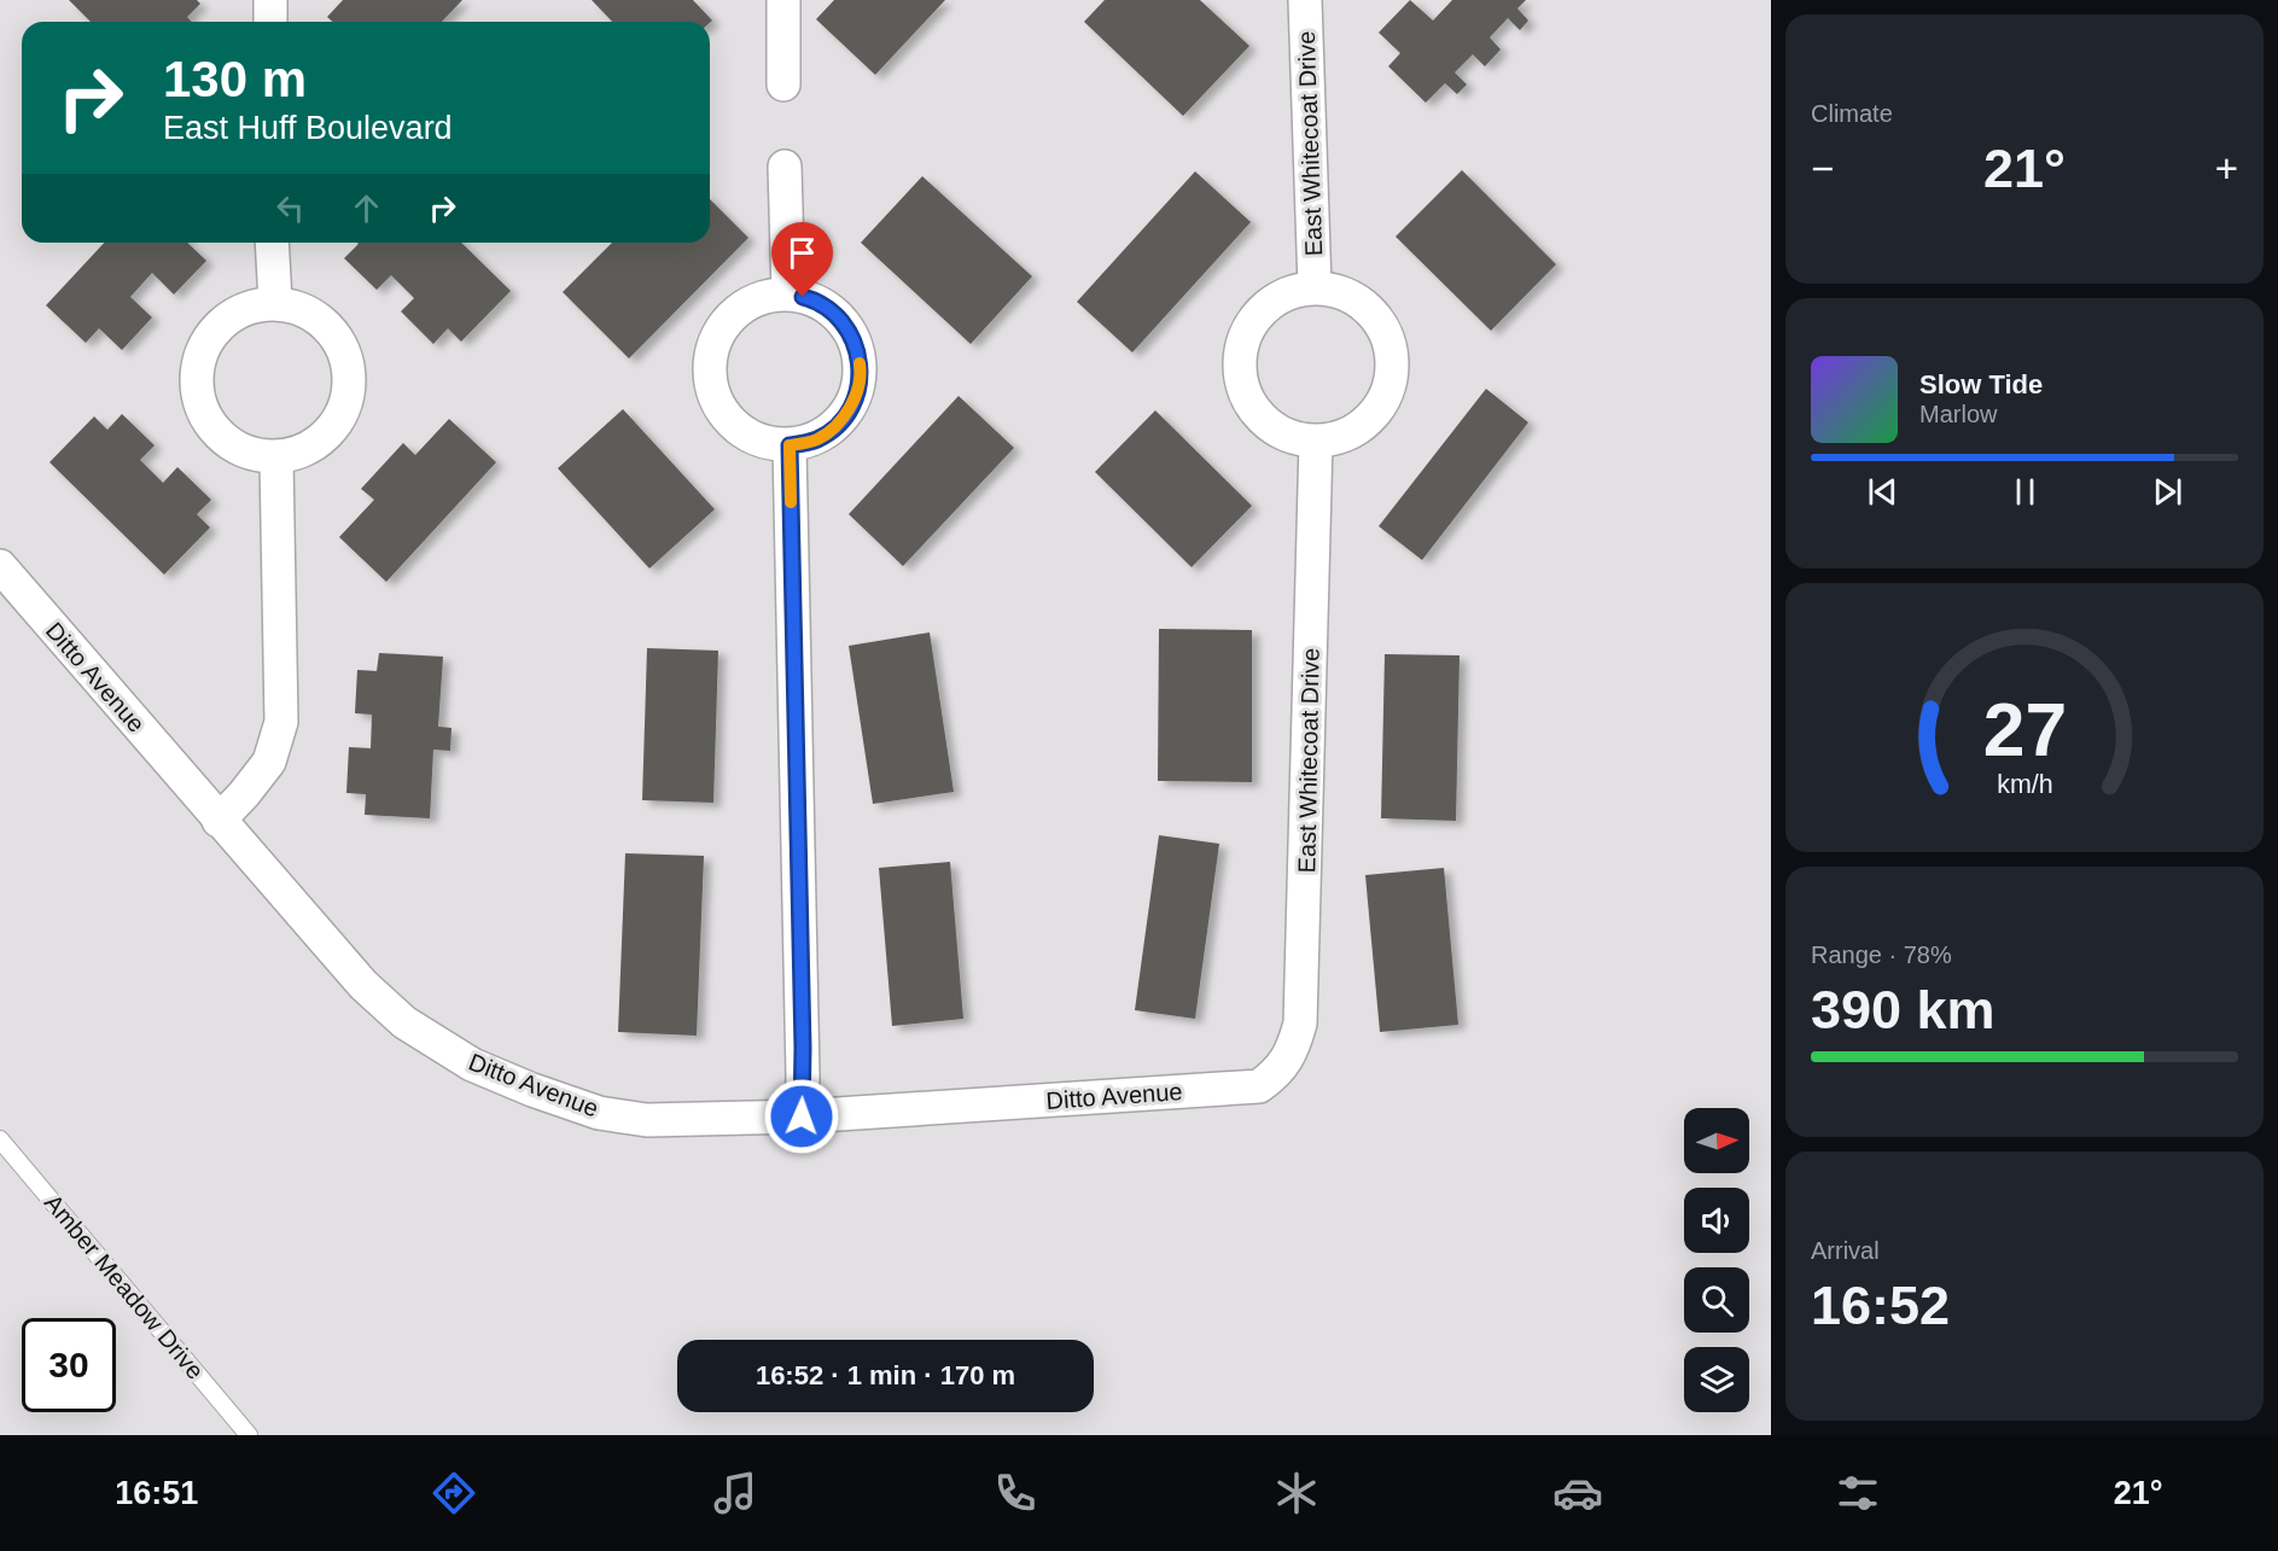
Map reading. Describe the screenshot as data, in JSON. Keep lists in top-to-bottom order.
{
  "streets": {
    "street": ["East Whitecoat Drive", "Ditto Avenue"],
    "lane": ["Amber Meadow Drive"]
  },
  "crossings": [
    ["East Whitecoat Drive", "Ditto Avenue"]
  ],
  "north": "right",
  "page": {
    "tile": [
      "Climate",
      ["Range · 78%", "390 km"],
      ["Arrival", "16:52"]
    ],
    "turn": ["130 m", "East Huff Boulevard"],
    "heat": ["−", "21°", "+"],
    "song": ["Slow Tide", "Marlow"],
    "limit": "30",
    "trip": "16:52 · 1 min · 170 m",
    "tabs": ["16:51", "21°"],
    "gauge": ["27", "km/h"]
  }
}
